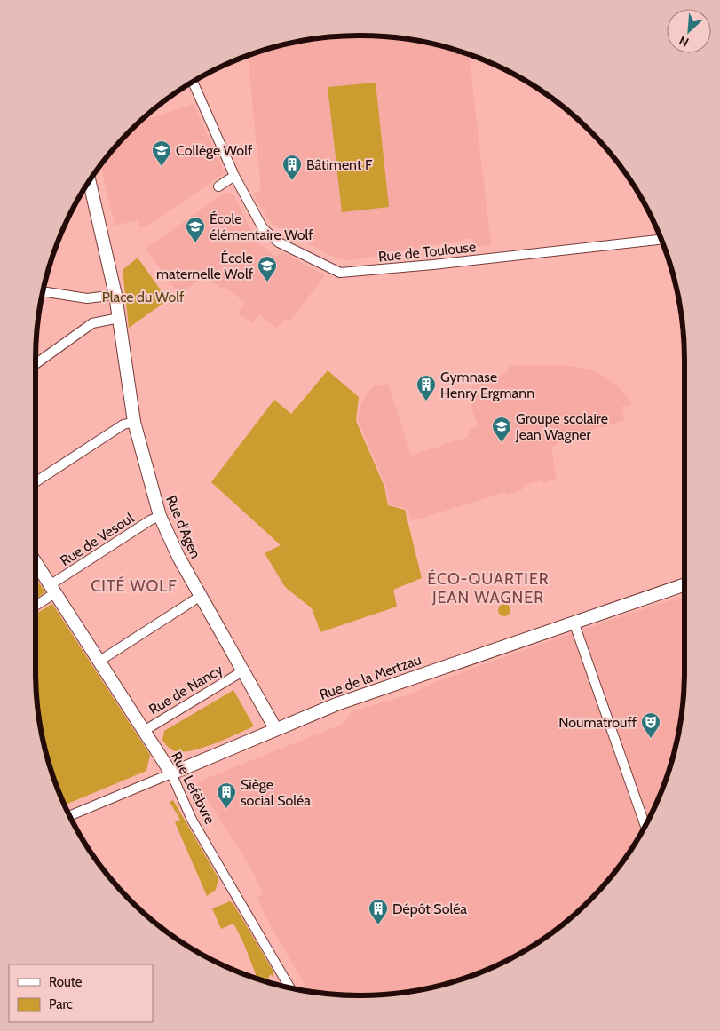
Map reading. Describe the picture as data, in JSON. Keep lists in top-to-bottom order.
{
  "streets": {
    "main road": ["Rue d'Agen", "Rue de la Mertzau", "Rue Lefèbvre"],
    "street": ["Rue de Toulouse", "Rue de Vesoul", "Rue de Nancy"]
  },
  "crossings": [
    ["Rue d'Agen", "Rue de Vesoul"],
    ["Rue d'Agen", "Rue de la Mertzau"],
    ["Rue d'Agen", "Rue de Nancy"],
    ["Rue de Vesoul", "Rue Lefèbvre"],
    ["Rue de la Mertzau", "Rue Lefèbvre"],
    ["Rue de Nancy", "Rue Lefèbvre"]
  ],
  "districts": ["ÉCO-QUARTIER JEAN WAGNER", "CITÉ WOLF"],
  "parks": ["Place du Wolf"],
  "places": {
    "school or university": [
      "Collège Wolf",
      "École élémentaire Wolf",
      "École maternelle Wolf",
      "Groupe scolaire Jean Wagner"
    ],
    "building": [
      "Bâtiment F",
      "Gymnase Henry Ergmann",
      "Siège social Soléa",
      "Dépôt Soléa"
    ],
    "theatre": ["Noumatrouff"]
  },
  "legend": ["Route", "Parc"],
  "north": "bottom left"
}
